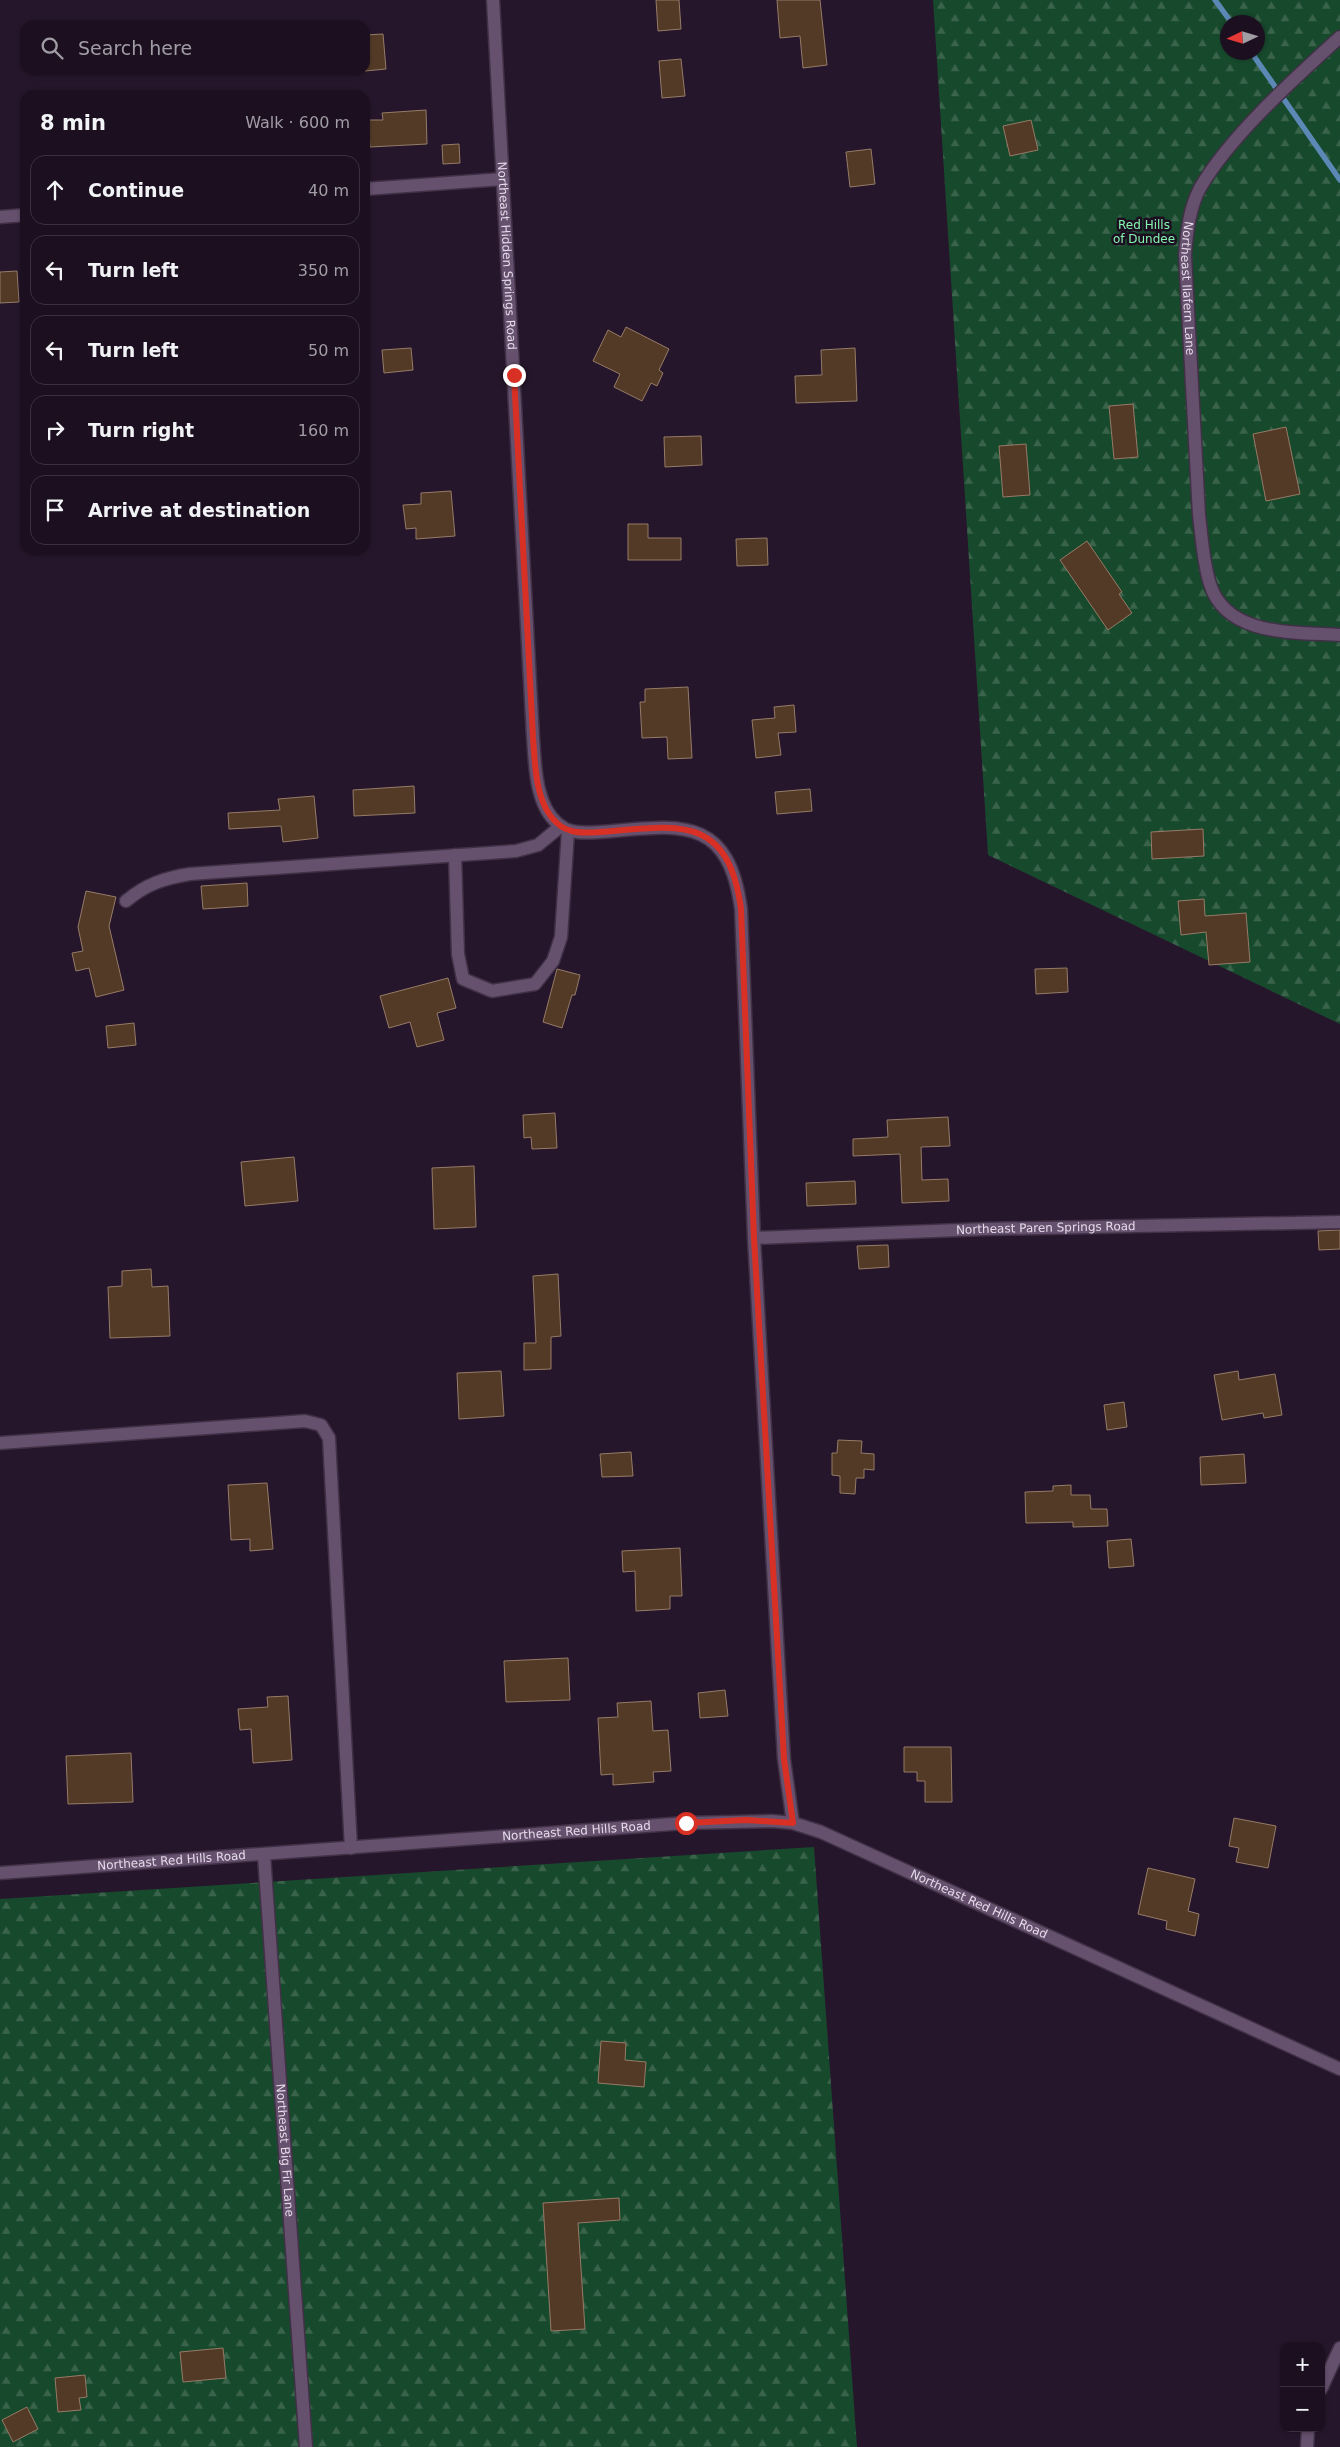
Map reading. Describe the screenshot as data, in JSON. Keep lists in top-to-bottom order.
{
  "streets": {
    "street": [
      "Northeast Hidden Springs Road",
      "Northeast Ilafern Lane",
      "Northeast Paren Springs Road",
      "Northeast Red Hills Road",
      "Northeast Big Fir Lane"
    ]
  },
  "crossings": [
    ["Northeast Red Hills Road", "Northeast Big Fir Lane"]
  ],
  "parks": ["Red Hills of Dundee"],
  "north": "left",
  "page": {
    "search": "Search here",
    "heading": ["8 min", "Walk · 600 m"],
    "list": [
      ["Continue", "40 m"],
      ["Turn left", "350 m"],
      ["Turn left", "50 m"],
      ["Turn right", "160 m"],
      "Arrive at destination"
    ],
    "map_buttons": ["+", "−"]
  }
}
